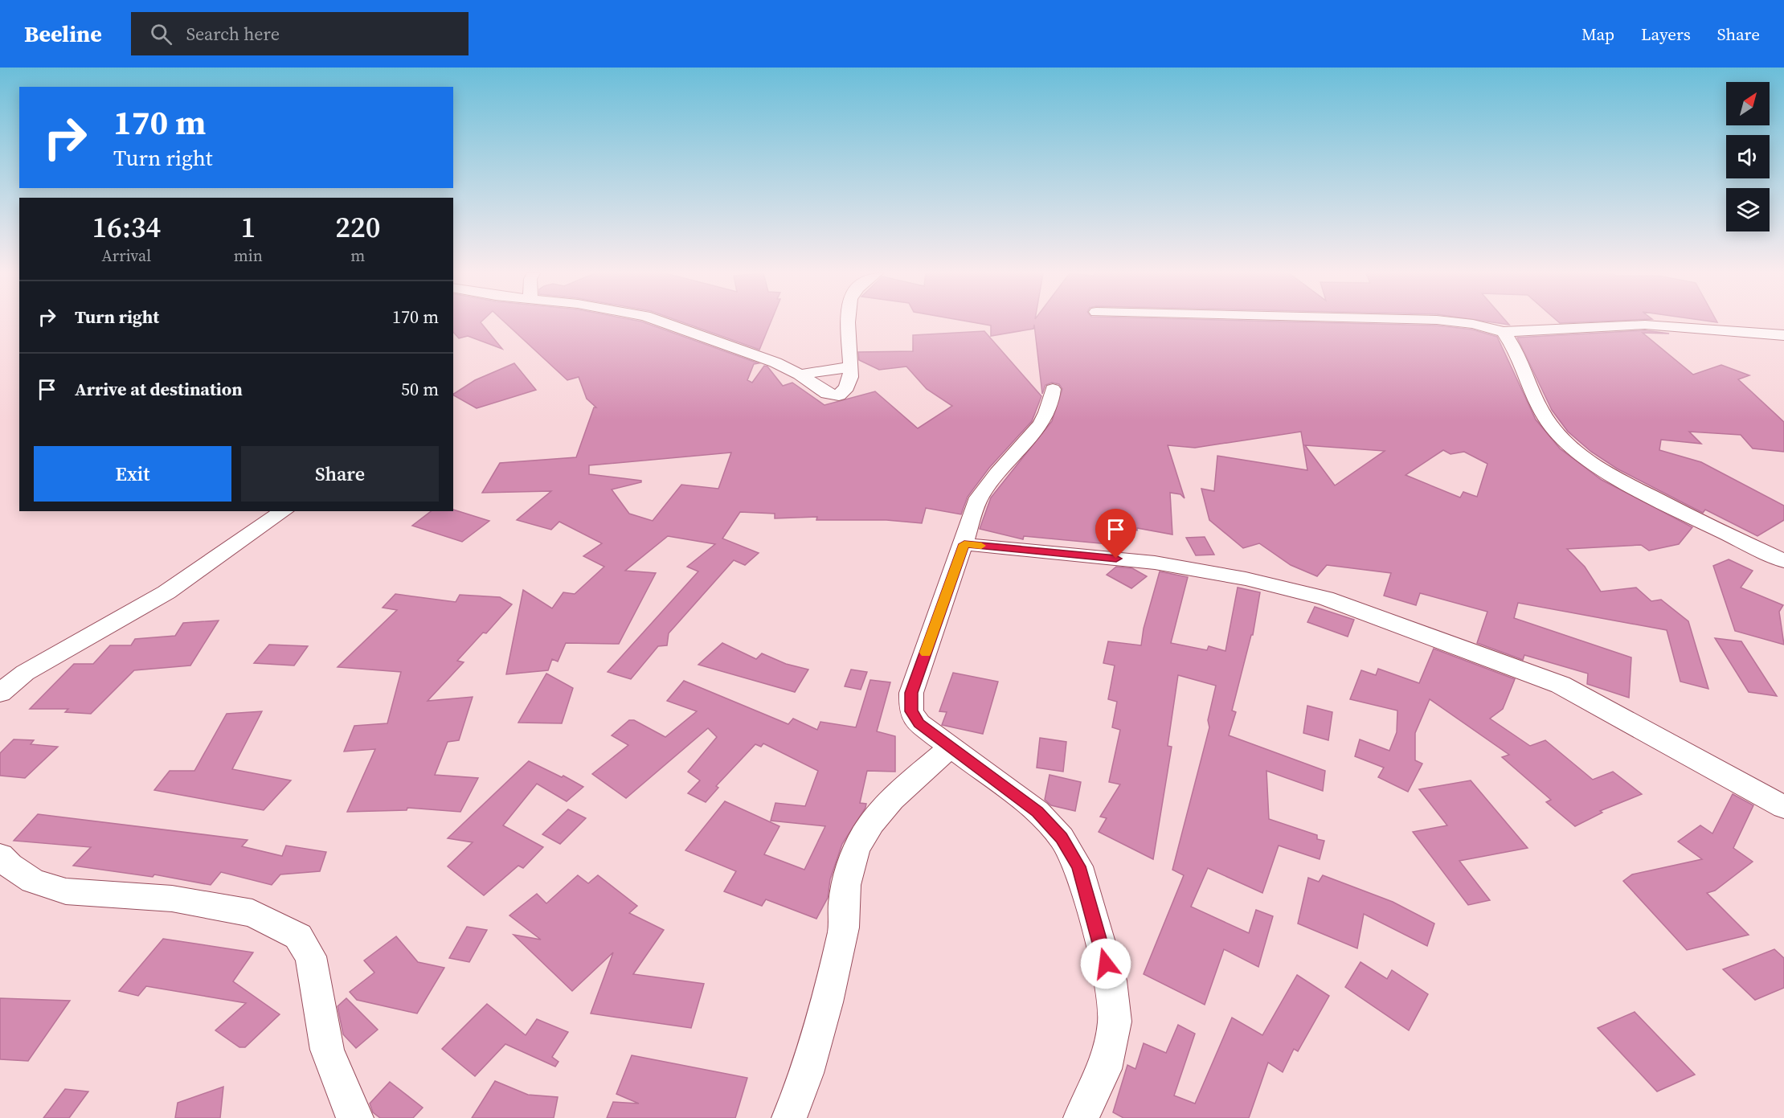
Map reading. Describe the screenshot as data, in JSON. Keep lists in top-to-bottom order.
{
  "north": "top right",
  "page": {
    "header": "Beeline",
    "search": "Search here",
    "nav": ["Map", "Layers", "Share"],
    "turn": ["170 m", "Turn right"],
    "eta": [
      "16:34",
      "Arrival",
      "1",
      "min",
      "220",
      "m"
    ],
    "list": [
      {
        "name": "Turn right",
        "value": "170 m"
      },
      {
        "name": "Arrive at destination",
        "value": "50 m"
      }
    ],
    "buttons": ["Exit", "Share"]
  }
}
